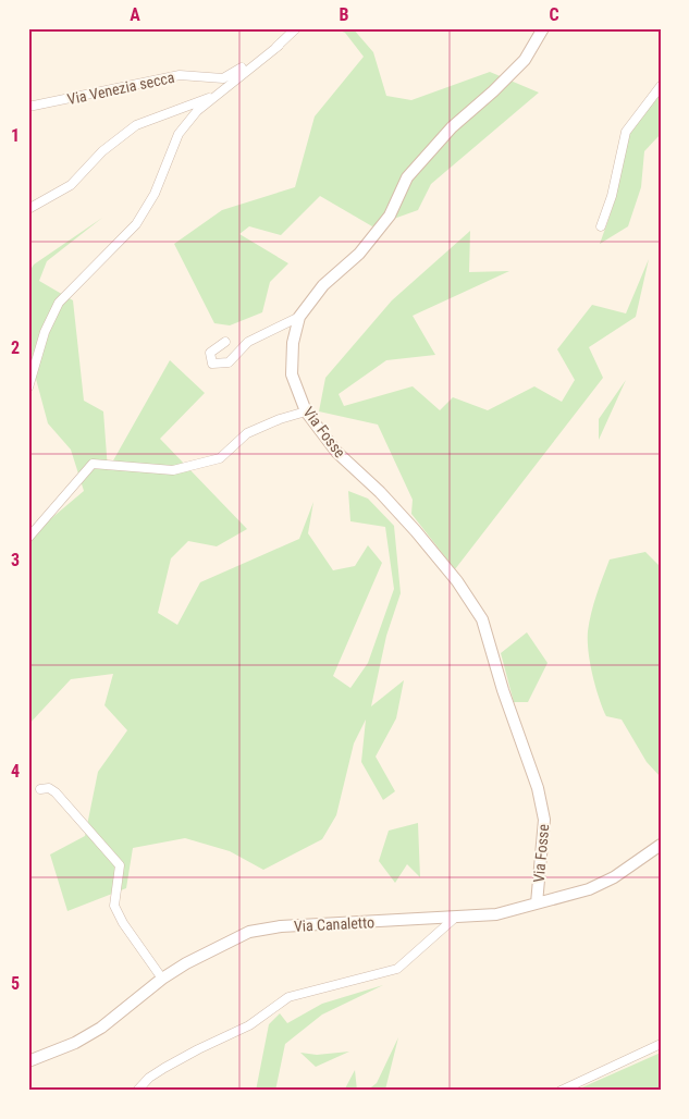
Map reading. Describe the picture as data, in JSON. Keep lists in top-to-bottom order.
{
  "streets": {
    "street": ["Via Venezia secca", "Via Fosse", "Via Canaletto"]
  },
  "crossings": [
    ["Via Fosse", "Via Canaletto"]
  ],
  "grid": {
    "columns": ["A", "B", "C"],
    "rows": [
      "1",
      "2",
      "3",
      "4",
      "5"
    ]
  }
}
